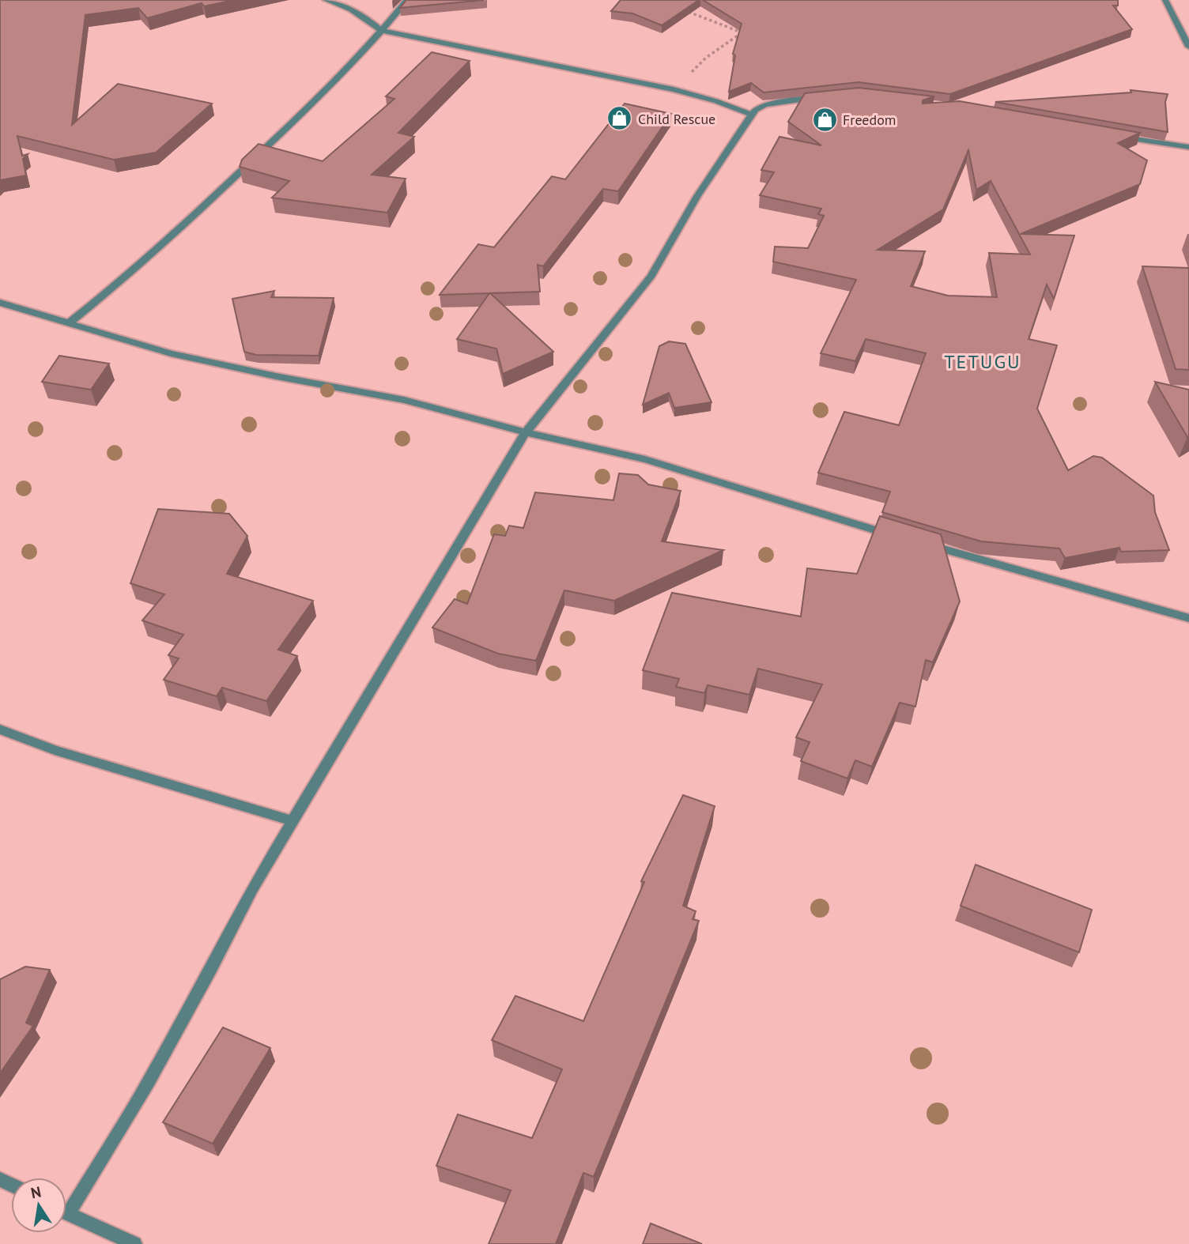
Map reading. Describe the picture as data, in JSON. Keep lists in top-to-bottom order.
{
  "districts": ["TETUGU"],
  "places": {
    "shop": ["Child Rescue", "Freedom"]
  },
  "north": "top"
}
